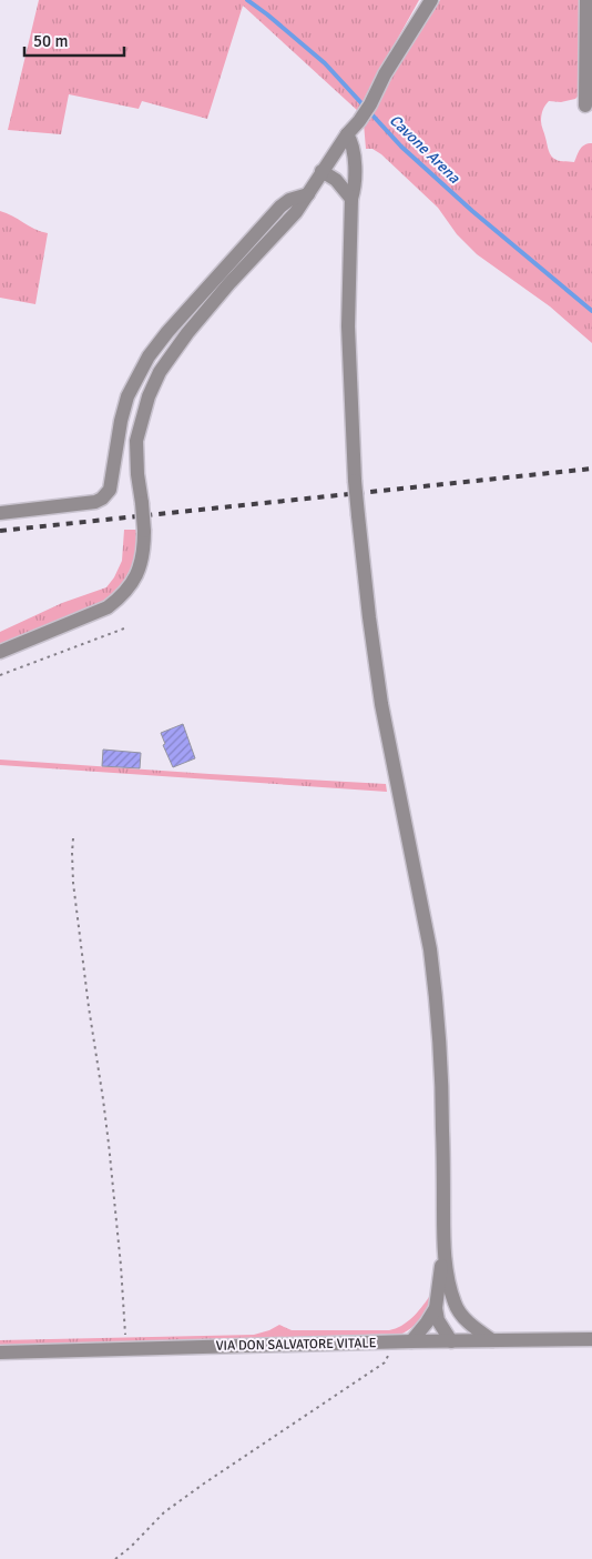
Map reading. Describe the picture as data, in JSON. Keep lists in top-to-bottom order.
{
  "streets": {
    "street": ["VIA DON SALVATORE VITALE"]
  },
  "water": ["Cavone Arena"],
  "scale_bar": "50 m"
}
